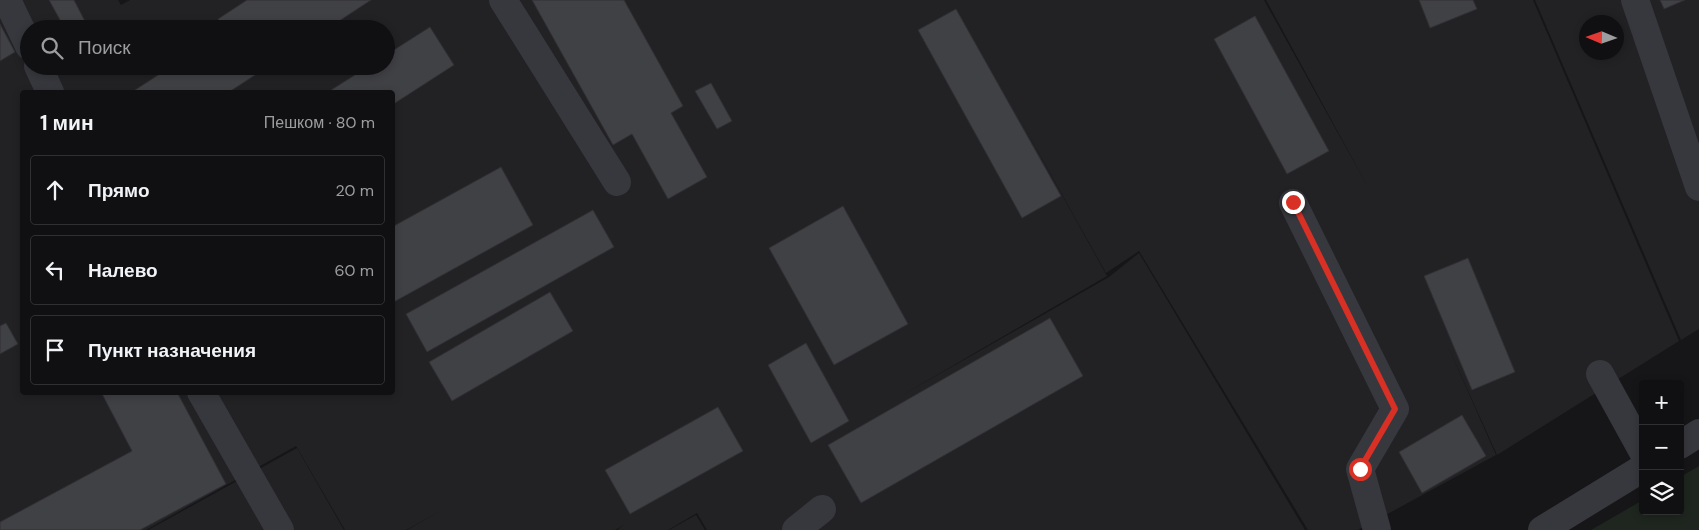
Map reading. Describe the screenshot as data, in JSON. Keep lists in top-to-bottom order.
{
  "north": "left",
  "page": {
    "search": "Поиск",
    "heading": ["1 мин", "Пешком · 80 m"],
    "list": [
      ["Прямо", "20 m"],
      ["Налево", "60 m"],
      "Пункт назначения"
    ],
    "map_buttons": ["+", "−"]
  }
}
